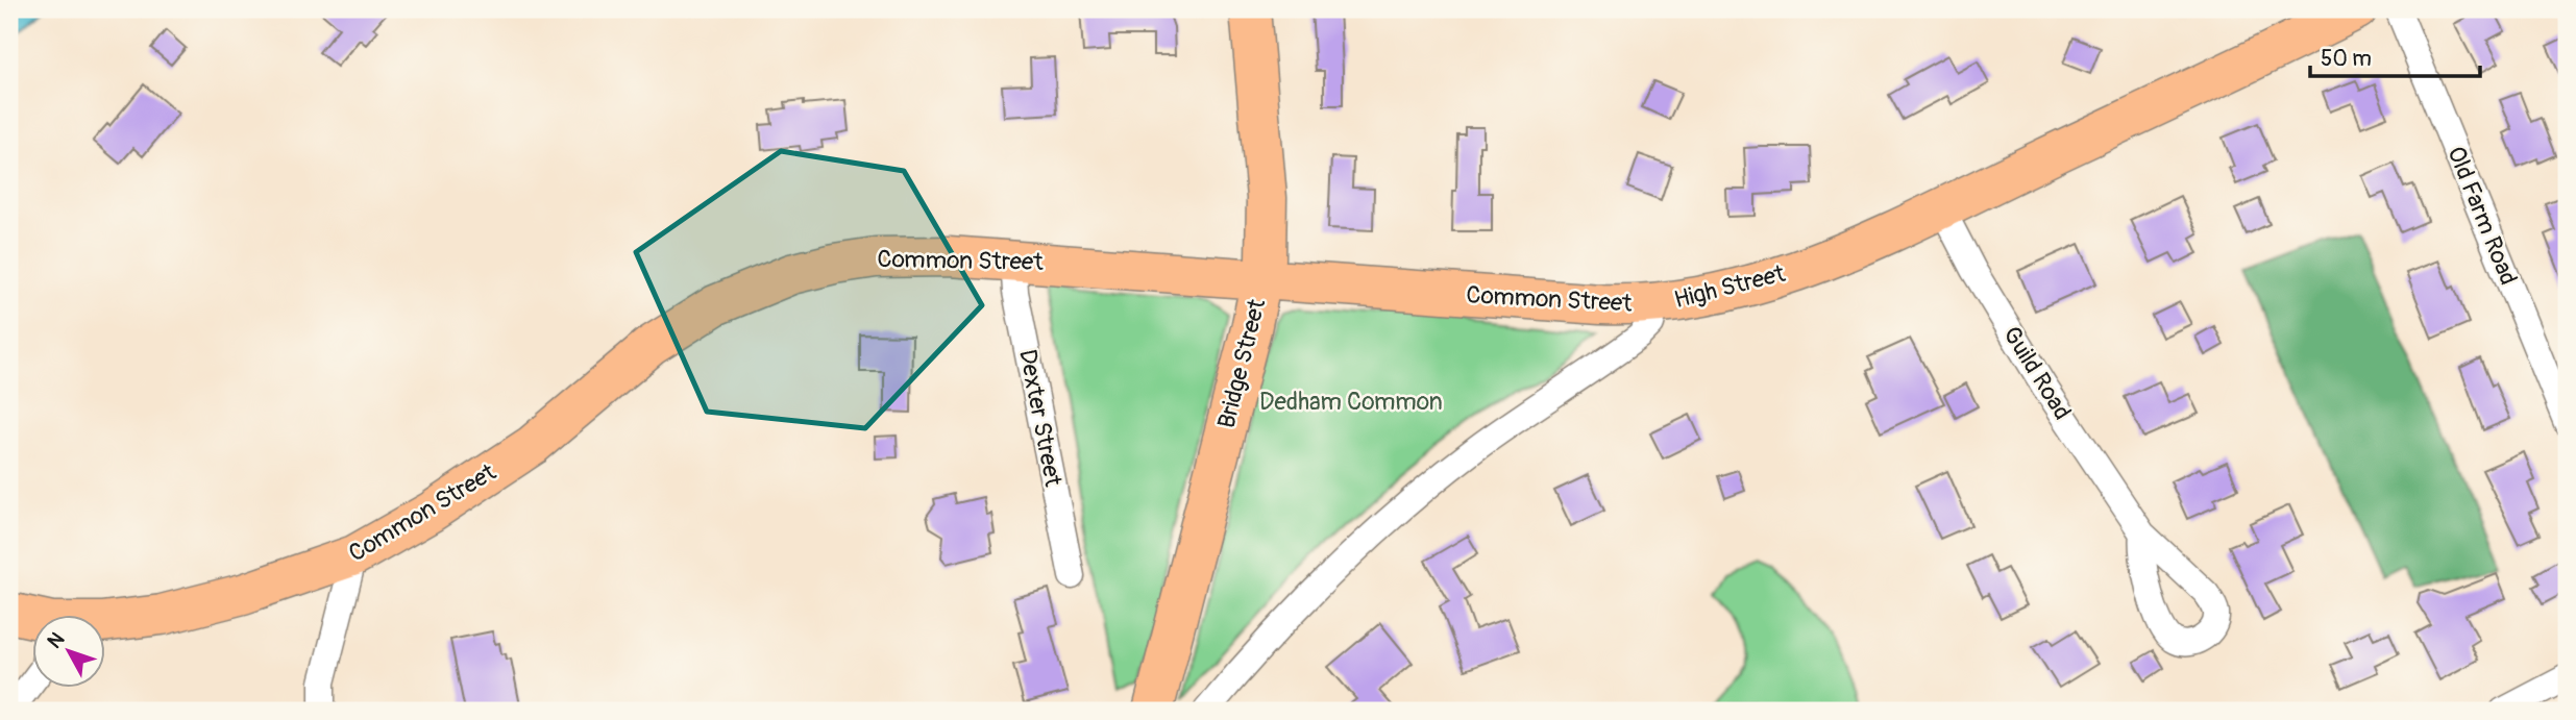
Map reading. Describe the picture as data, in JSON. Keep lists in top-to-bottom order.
{
  "streets": {
    "main road": ["Common Street", "High Street", "Bridge Street"],
    "street": ["Old Farm Road", "Guild Road", "Dexter Street"]
  },
  "crossings": [
    ["Common Street", "High Street"],
    ["Common Street", "Bridge Street"],
    ["Common Street", "Dexter Street"],
    ["High Street", "Guild Road"]
  ],
  "parks": ["Dedham Common"],
  "scale_bar": "50 m",
  "north": "top left"
}
